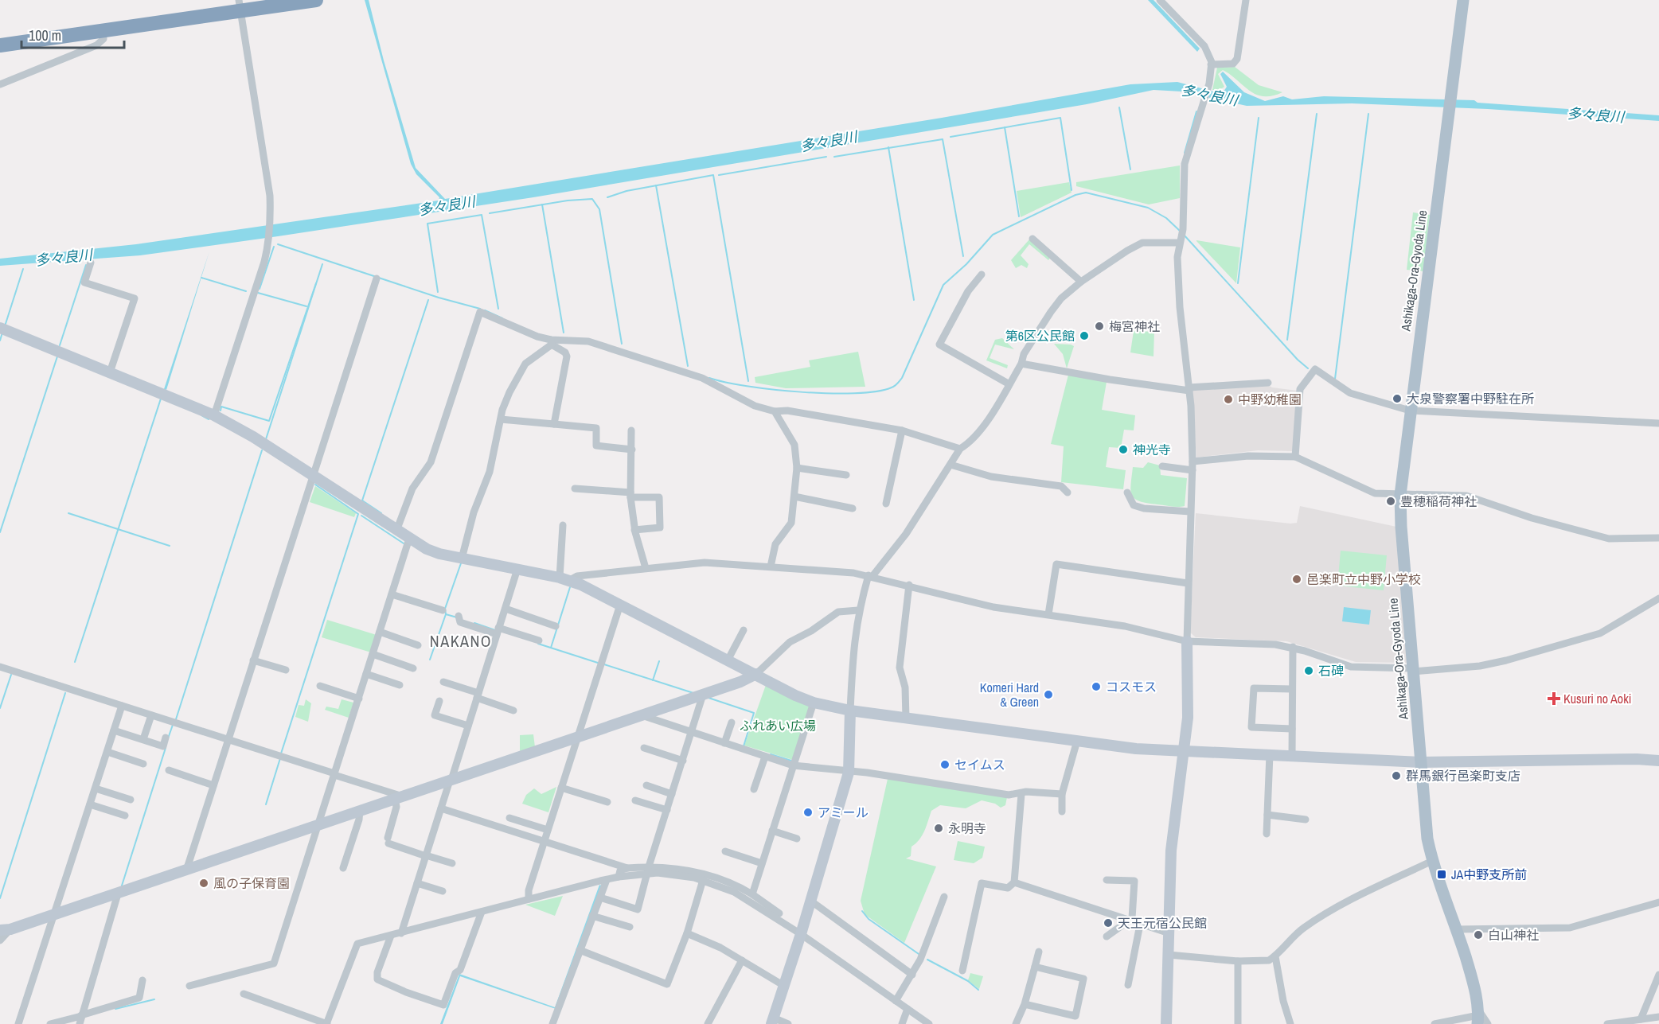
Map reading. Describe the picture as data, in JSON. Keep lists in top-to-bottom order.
{
  "streets": {
    "main road": ["Ashikaga-Ora-Gyoda Line"]
  },
  "districts": ["NAKANO"],
  "water": ["多々良川"],
  "parks": ["ふれあい広場"],
  "places": {
    "other": [
      "梅宮神社",
      "第6区公民館",
      "大泉警察署中野駐在所",
      "中野幼稚園",
      "神光寺",
      "豊穂稲荷神社",
      "邑楽町立中野小学校",
      "石碑",
      "コスモス",
      "Komeri Hard & Green",
      "セイムス",
      "群馬銀行邑楽町支店",
      "アミール",
      "永明寺",
      "風の子保育園",
      "天王元宿公民館",
      "白山神社"
    ],
    "health": ["Kusuri no Aoki"],
    "transit": ["JA中野支所前"]
  },
  "scale_bar": "100 m"
}
